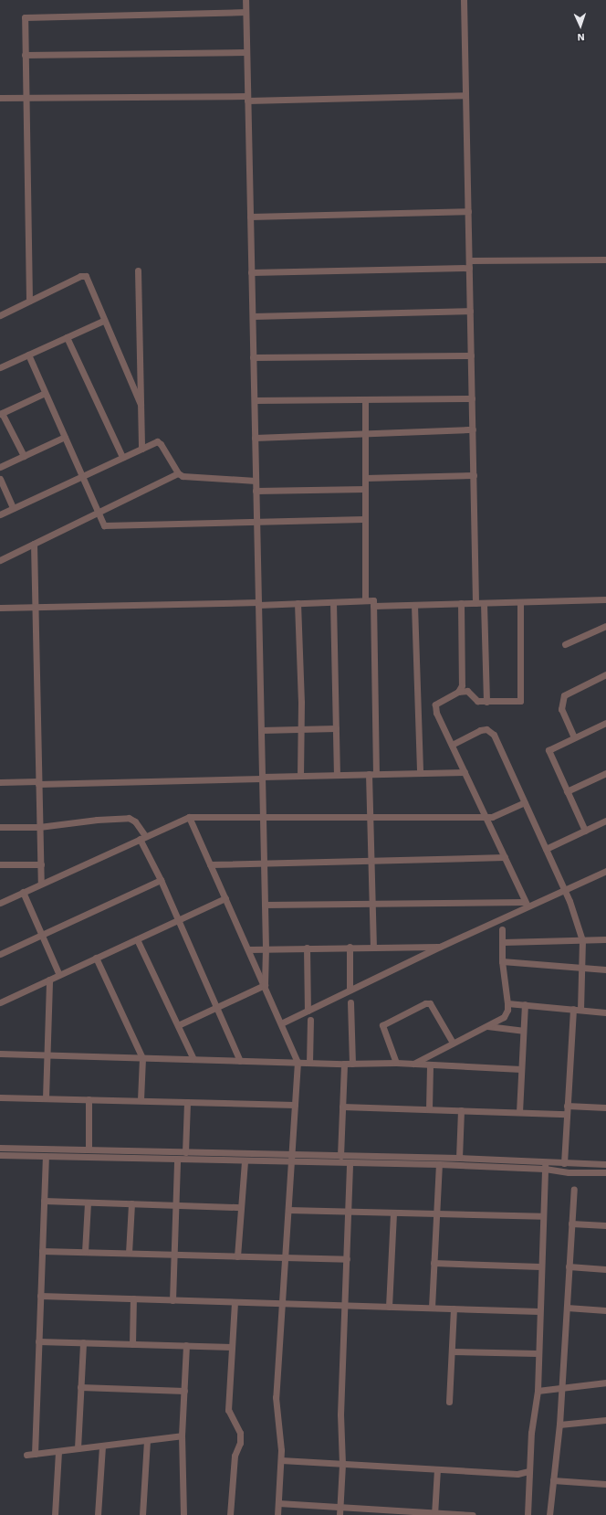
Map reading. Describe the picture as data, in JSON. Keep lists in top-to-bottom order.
{
  "north": "bottom"
}
